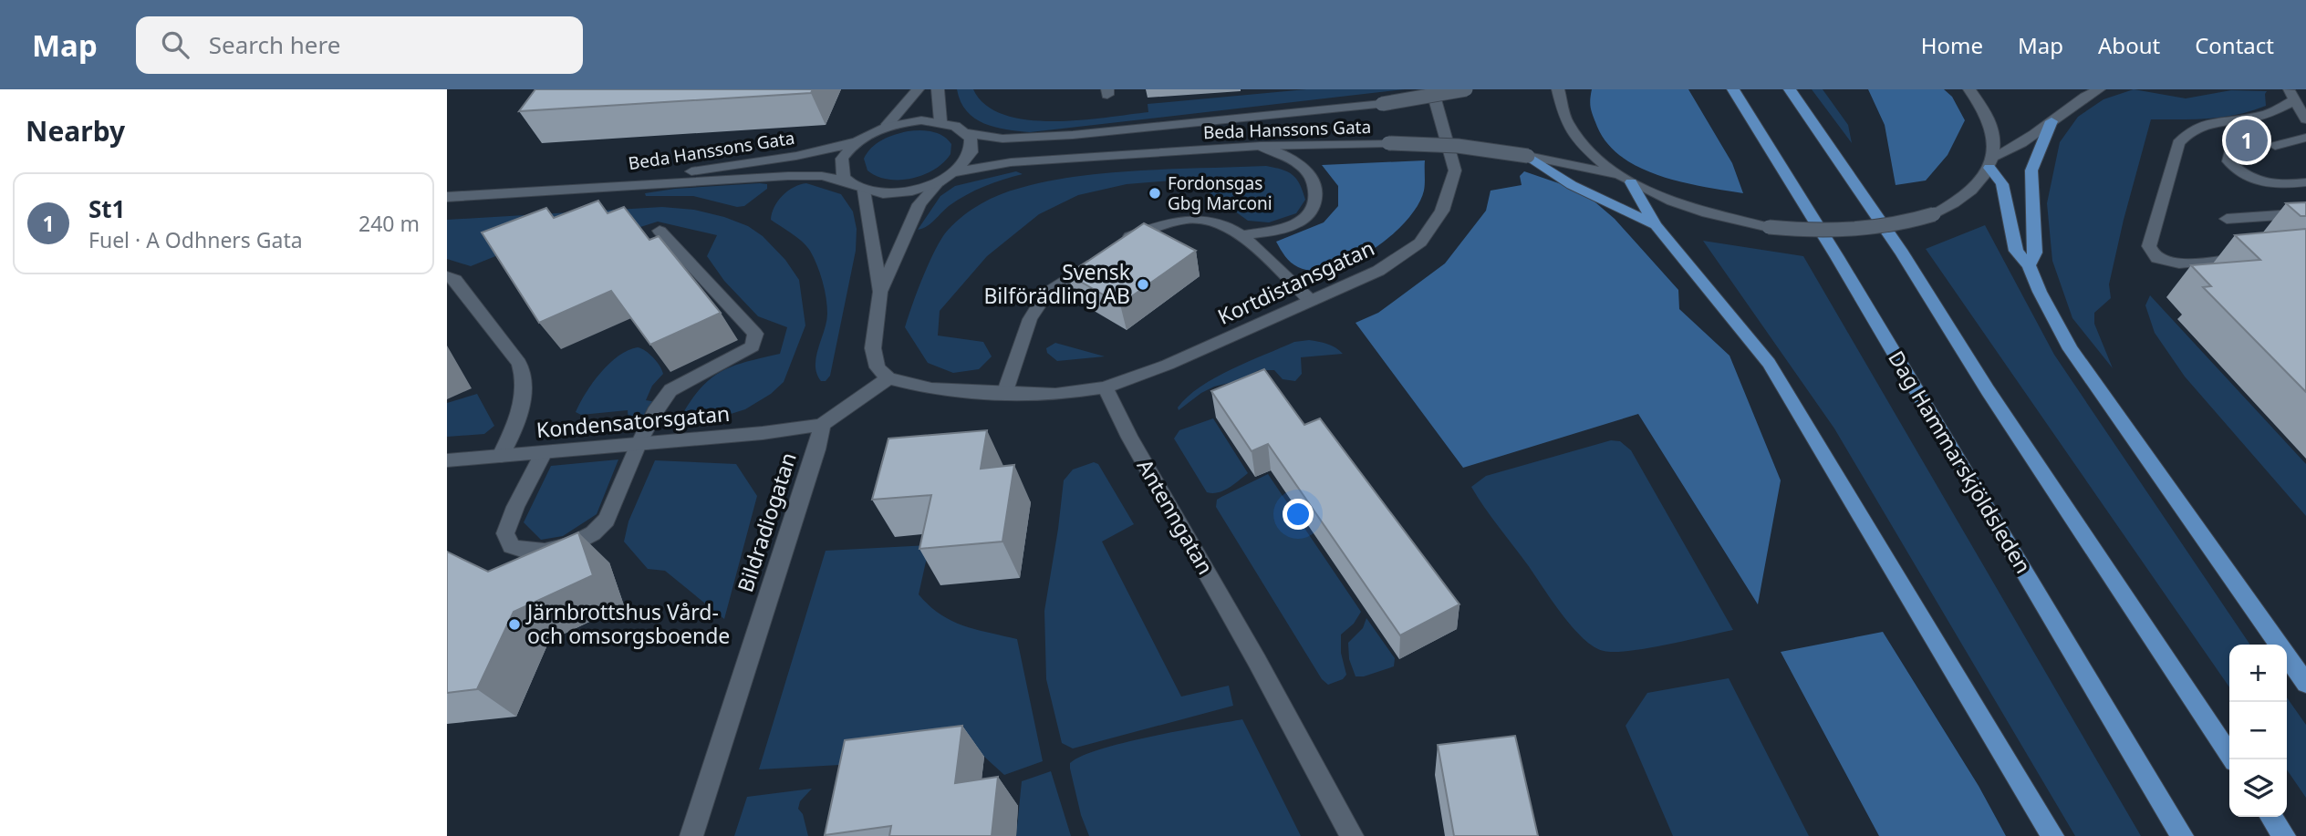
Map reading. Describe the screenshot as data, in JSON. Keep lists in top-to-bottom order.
{
  "streets": {
    "main road": ["Dag Hammarskjöldsleden"],
    "street": [
      "Beda Hanssons Gata",
      "Kortdistansgatan",
      "Kondensatorsgatan",
      "Antenngatan",
      "Bildradiogatan"
    ]
  },
  "crossings": [
    ["Kortdistansgatan", "Antenngatan"],
    ["Kondensatorsgatan", "Bildradiogatan"]
  ],
  "places": ["Fordonsgas Gbg Marconi", "Svensk Bilförädling AB", "Järnbrottshus Vård- och omsorgsboende"],
  "page": {
    "header": "Map",
    "search": "Search here",
    "nav": [
      "Home",
      "Map",
      "About",
      "Contact"
    ],
    "heading": "Nearby",
    "pins": "1",
    "list": [
      {
        "mark": "1",
        "name": "St1",
        "note": "Fuel · A Odhners Gata",
        "value": "240 m"
      }
    ],
    "map_buttons": ["+", "−"]
  }
}
